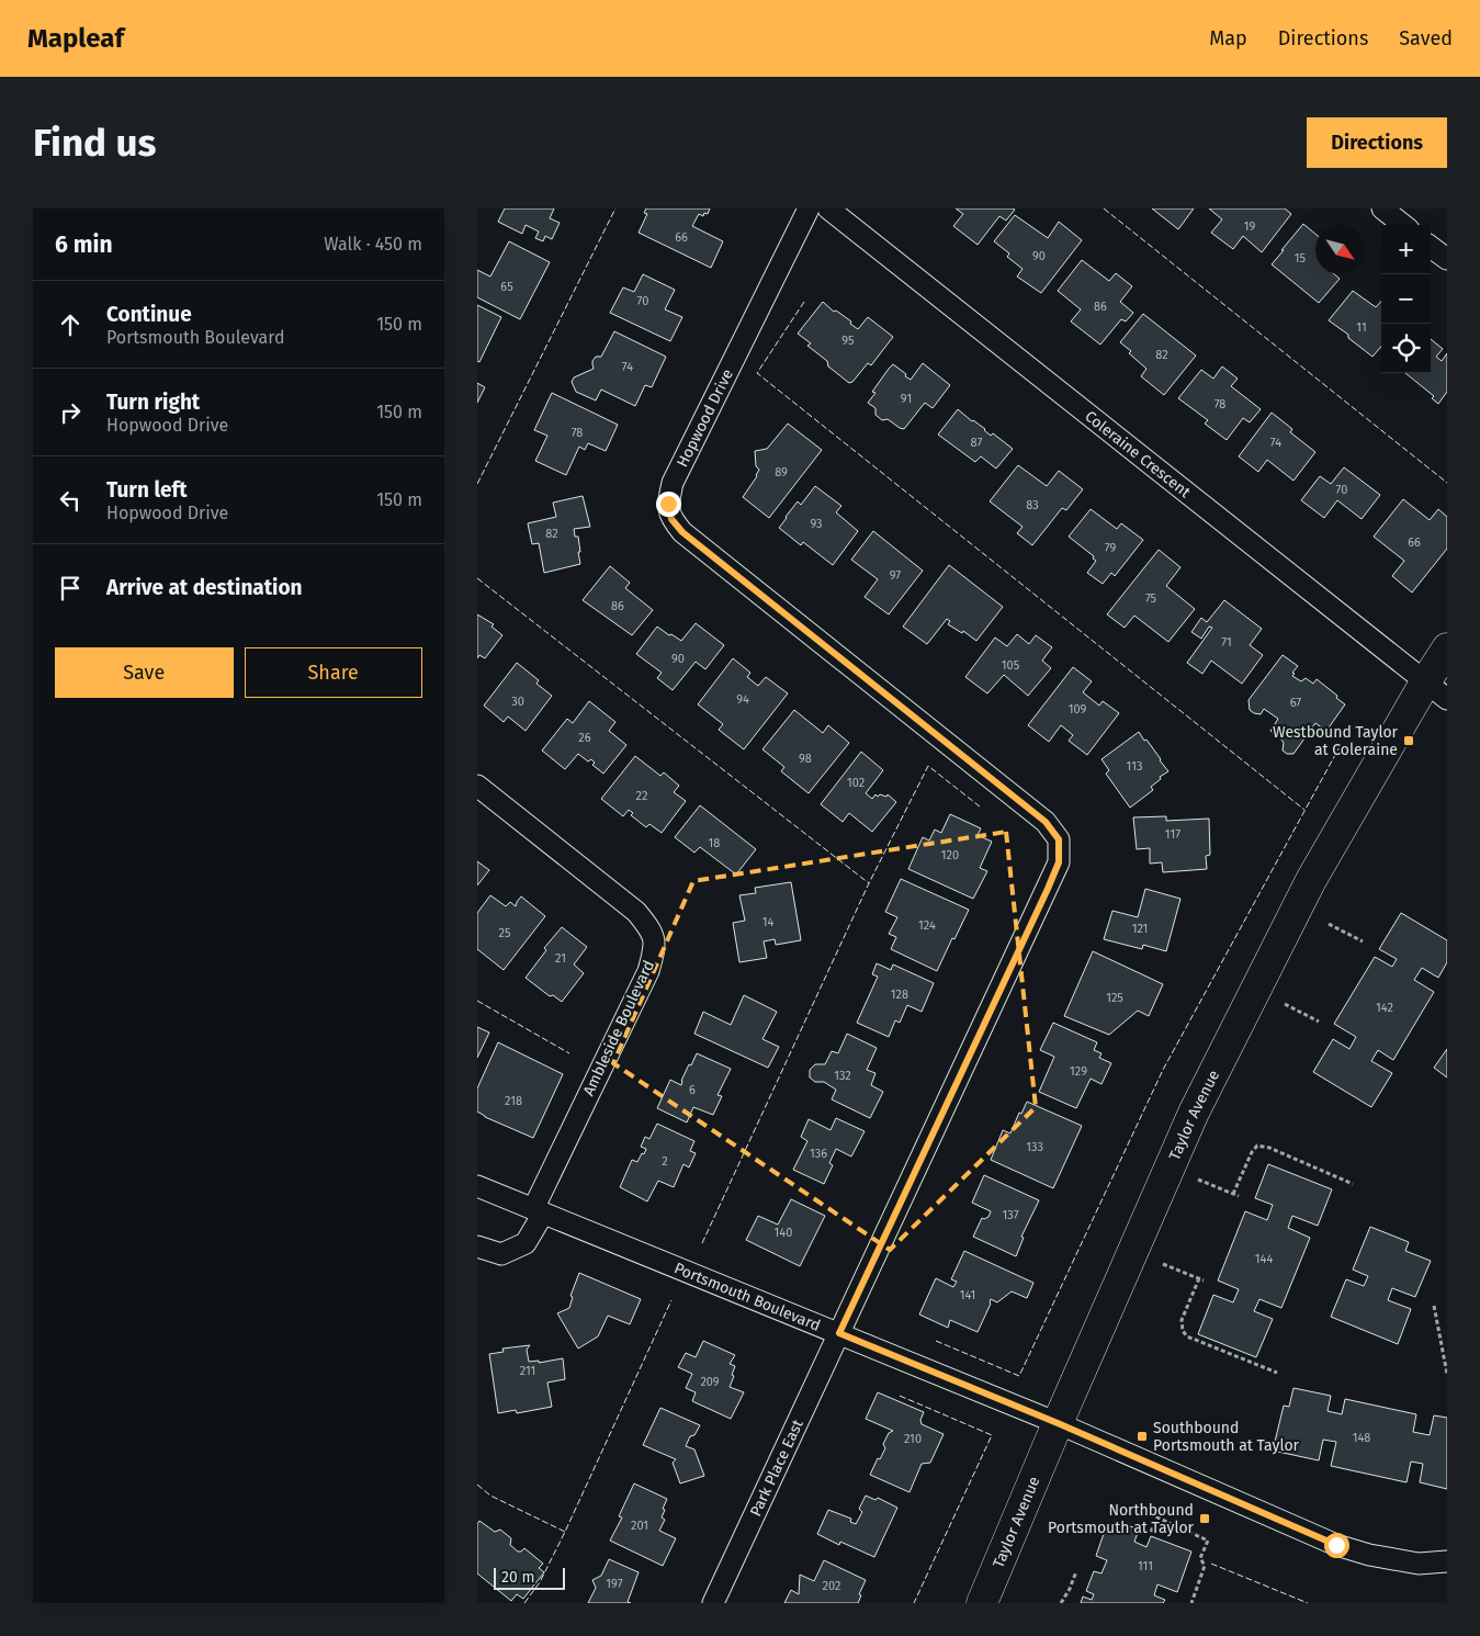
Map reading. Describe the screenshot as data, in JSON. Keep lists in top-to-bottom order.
{
  "streets": {
    "street": [
      "Hopwood Drive",
      "Coleraine Crescent",
      "Ambleside Boulevard",
      "Taylor Avenue",
      "Portsmouth Boulevard",
      "Park Place East"
    ]
  },
  "crossings": [
    ["Hopwood Drive", "Portsmouth Boulevard"],
    ["Hopwood Drive", "Park Place East"],
    ["Coleraine Crescent", "Taylor Avenue"],
    ["Ambleside Boulevard", "Portsmouth Boulevard"],
    ["Taylor Avenue", "Portsmouth Boulevard"],
    ["Portsmouth Boulevard", "Park Place East"]
  ],
  "places": {
    "transit": ["Westbound Taylor at Coleraine", "Southbound Portsmouth at Taylor", "Northbound Portsmouth at Taylor"]
  },
  "house_numbers": [
    "19",
    "66",
    "90",
    "15",
    "65",
    "70",
    "86",
    "11",
    "95",
    "82",
    "74",
    "91",
    "78",
    "78",
    "87",
    "74",
    "89",
    "70",
    "83",
    "93",
    "82",
    "66",
    "79",
    "97",
    "75",
    "86",
    "71",
    "90",
    "105",
    "94",
    "30",
    "67",
    "109",
    "26",
    "98",
    "113",
    "102",
    "22",
    "117",
    "18",
    "120",
    "14",
    "124",
    "121",
    "25",
    "21",
    "128",
    "125",
    "142",
    "129",
    "132",
    "6",
    "218",
    "133",
    "136",
    "2",
    "137",
    "140",
    "144",
    "141",
    "211",
    "209",
    "148",
    "210",
    "201",
    "111",
    "197",
    "202"
  ],
  "scale_bar": "20 m",
  "north": "bottom right",
  "page": {
    "header": "Mapleaf",
    "nav": ["Map", "Directions", "Saved"],
    "buttons": [
      "Directions",
      ["Save", "Share"]
    ],
    "title": "Find us",
    "heading": ["6 min", "Walk · 450 m"],
    "map_buttons": ["+", "−"],
    "list": [
      ["Continue", "Portsmouth Boulevard", "150 m"],
      ["Turn right", "Hopwood Drive", "150 m"],
      ["Turn left", "Hopwood Drive", "150 m"],
      "Arrive at destination"
    ],
    "scale": "20 m"
  }
}
